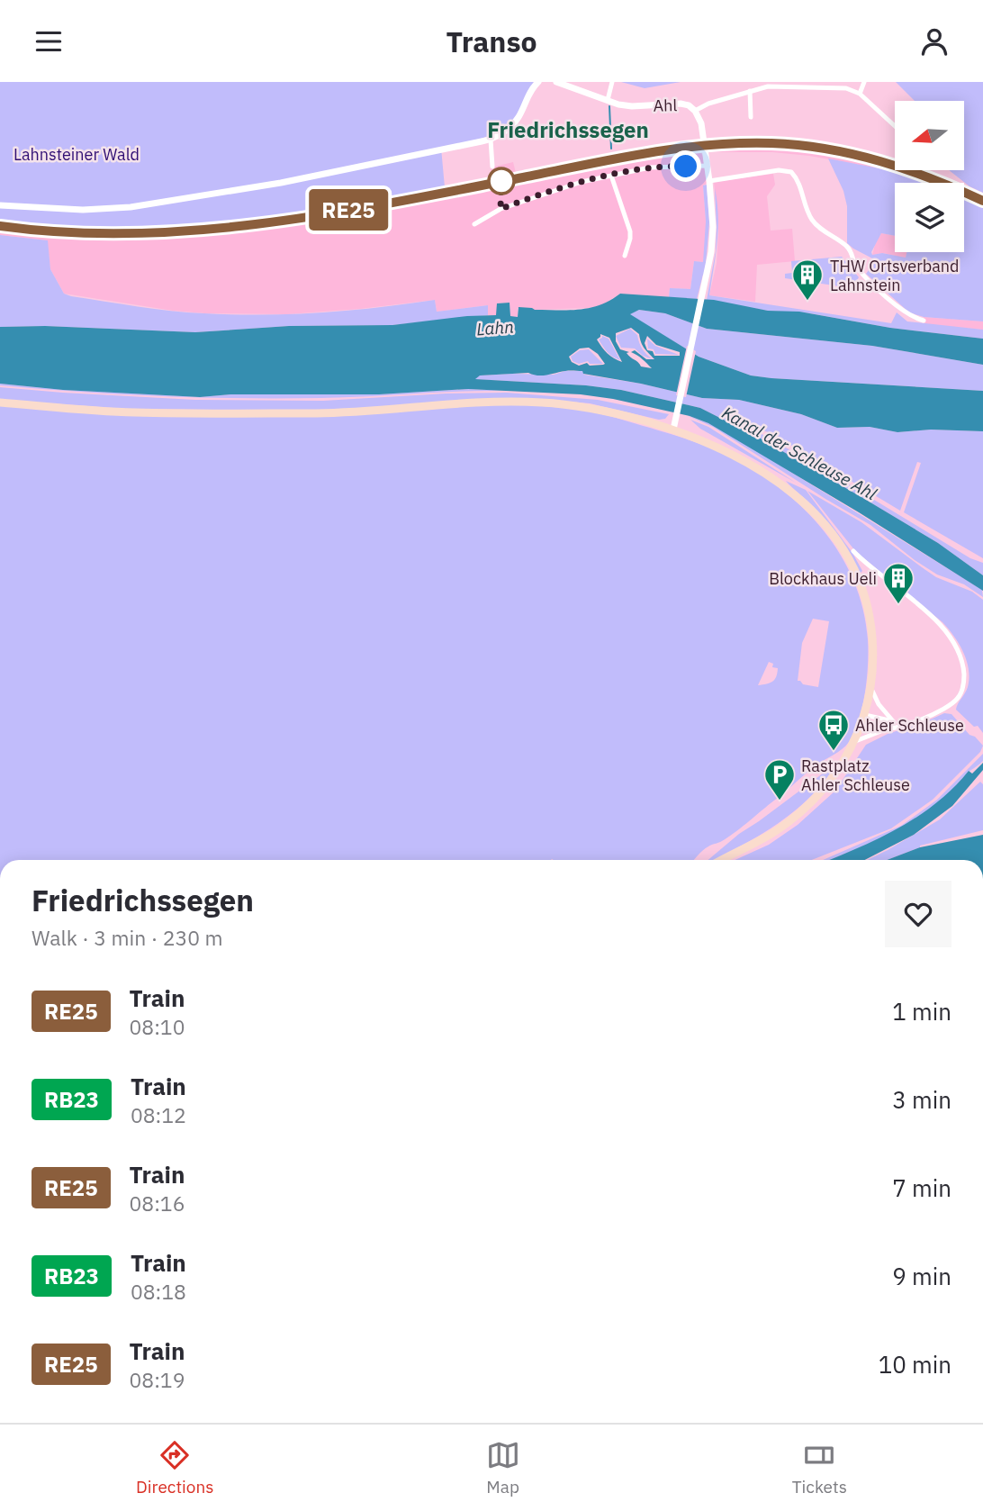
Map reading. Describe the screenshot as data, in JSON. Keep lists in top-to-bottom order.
{
  "streets": {
    "street": ["Ahl"]
  },
  "districts": ["Friedrichssegen"],
  "water": ["Lahn", "Kanal der Schleuse Ahl"],
  "parks": ["Lahnsteiner Wald"],
  "places": {
    "building": ["THW Ortsverband Lahnstein", "Blockhaus Ueli"],
    "bus stop": ["Ahler Schleuse"],
    "parking": ["Rastplatz Ahler Schleuse"]
  },
  "north": "left",
  "page": {
    "header": "Transo",
    "on_map": "RE25",
    "heading": ["Friedrichssegen", "Walk · 3 min · 230 m"],
    "list": [
      {
        "mark": "RE25",
        "name": "Train",
        "note": "08:10",
        "value": "1 min"
      },
      {
        "mark": "RB23",
        "name": "Train",
        "note": "08:12",
        "value": "3 min"
      },
      {
        "mark": "RE25",
        "name": "Train",
        "note": "08:16",
        "value": "7 min"
      },
      {
        "mark": "RB23",
        "name": "Train",
        "note": "08:18",
        "value": "9 min"
      },
      {
        "mark": "RE25",
        "name": "Train",
        "note": "08:19",
        "value": "10 min"
      }
    ],
    "tabs": ["Directions", "Map", "Tickets"]
  }
}
